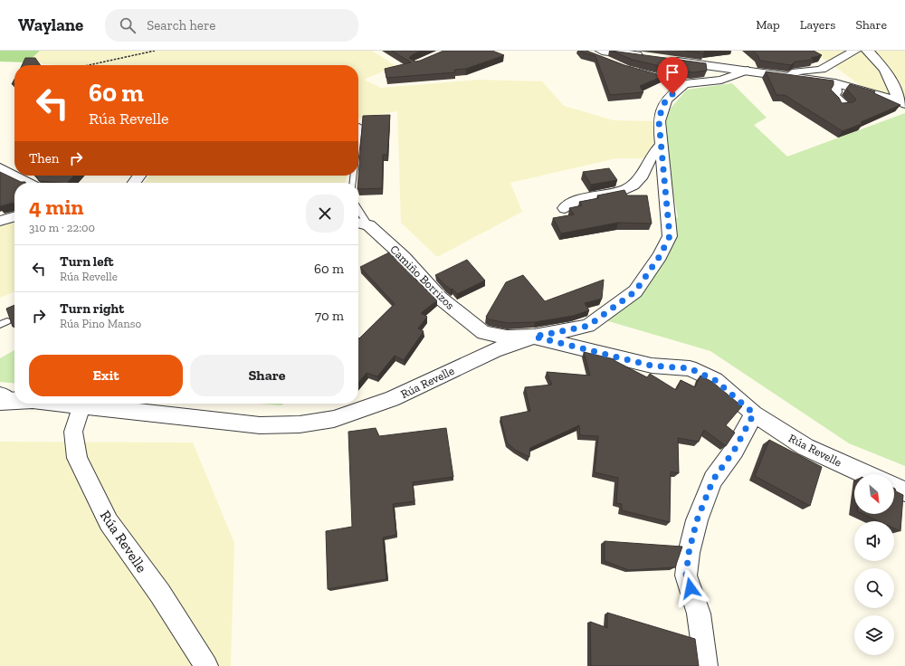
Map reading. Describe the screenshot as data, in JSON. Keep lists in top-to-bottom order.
{
  "streets": {
    "street": ["Camiño Borrizos", "Rúa Revelle"]
  },
  "crossings": [
    ["Camiño Borrizos", "Rúa Revelle"]
  ],
  "north": "bottom right",
  "page": {
    "header": "Waylane",
    "search": "Search here",
    "nav": ["Map", "Layers", "Share"],
    "turn": ["60 m", "Rúa Revelle"],
    "then": "Then",
    "heading": ["4 min", "310 m · 22:00"],
    "list": [
      {
        "name": "Turn left",
        "note": "Rúa Revelle",
        "value": "60 m"
      },
      {
        "name": "Turn right",
        "note": "Rúa Pino Manso",
        "value": "70 m"
      }
    ],
    "buttons": ["Exit", "Share"]
  }
}
